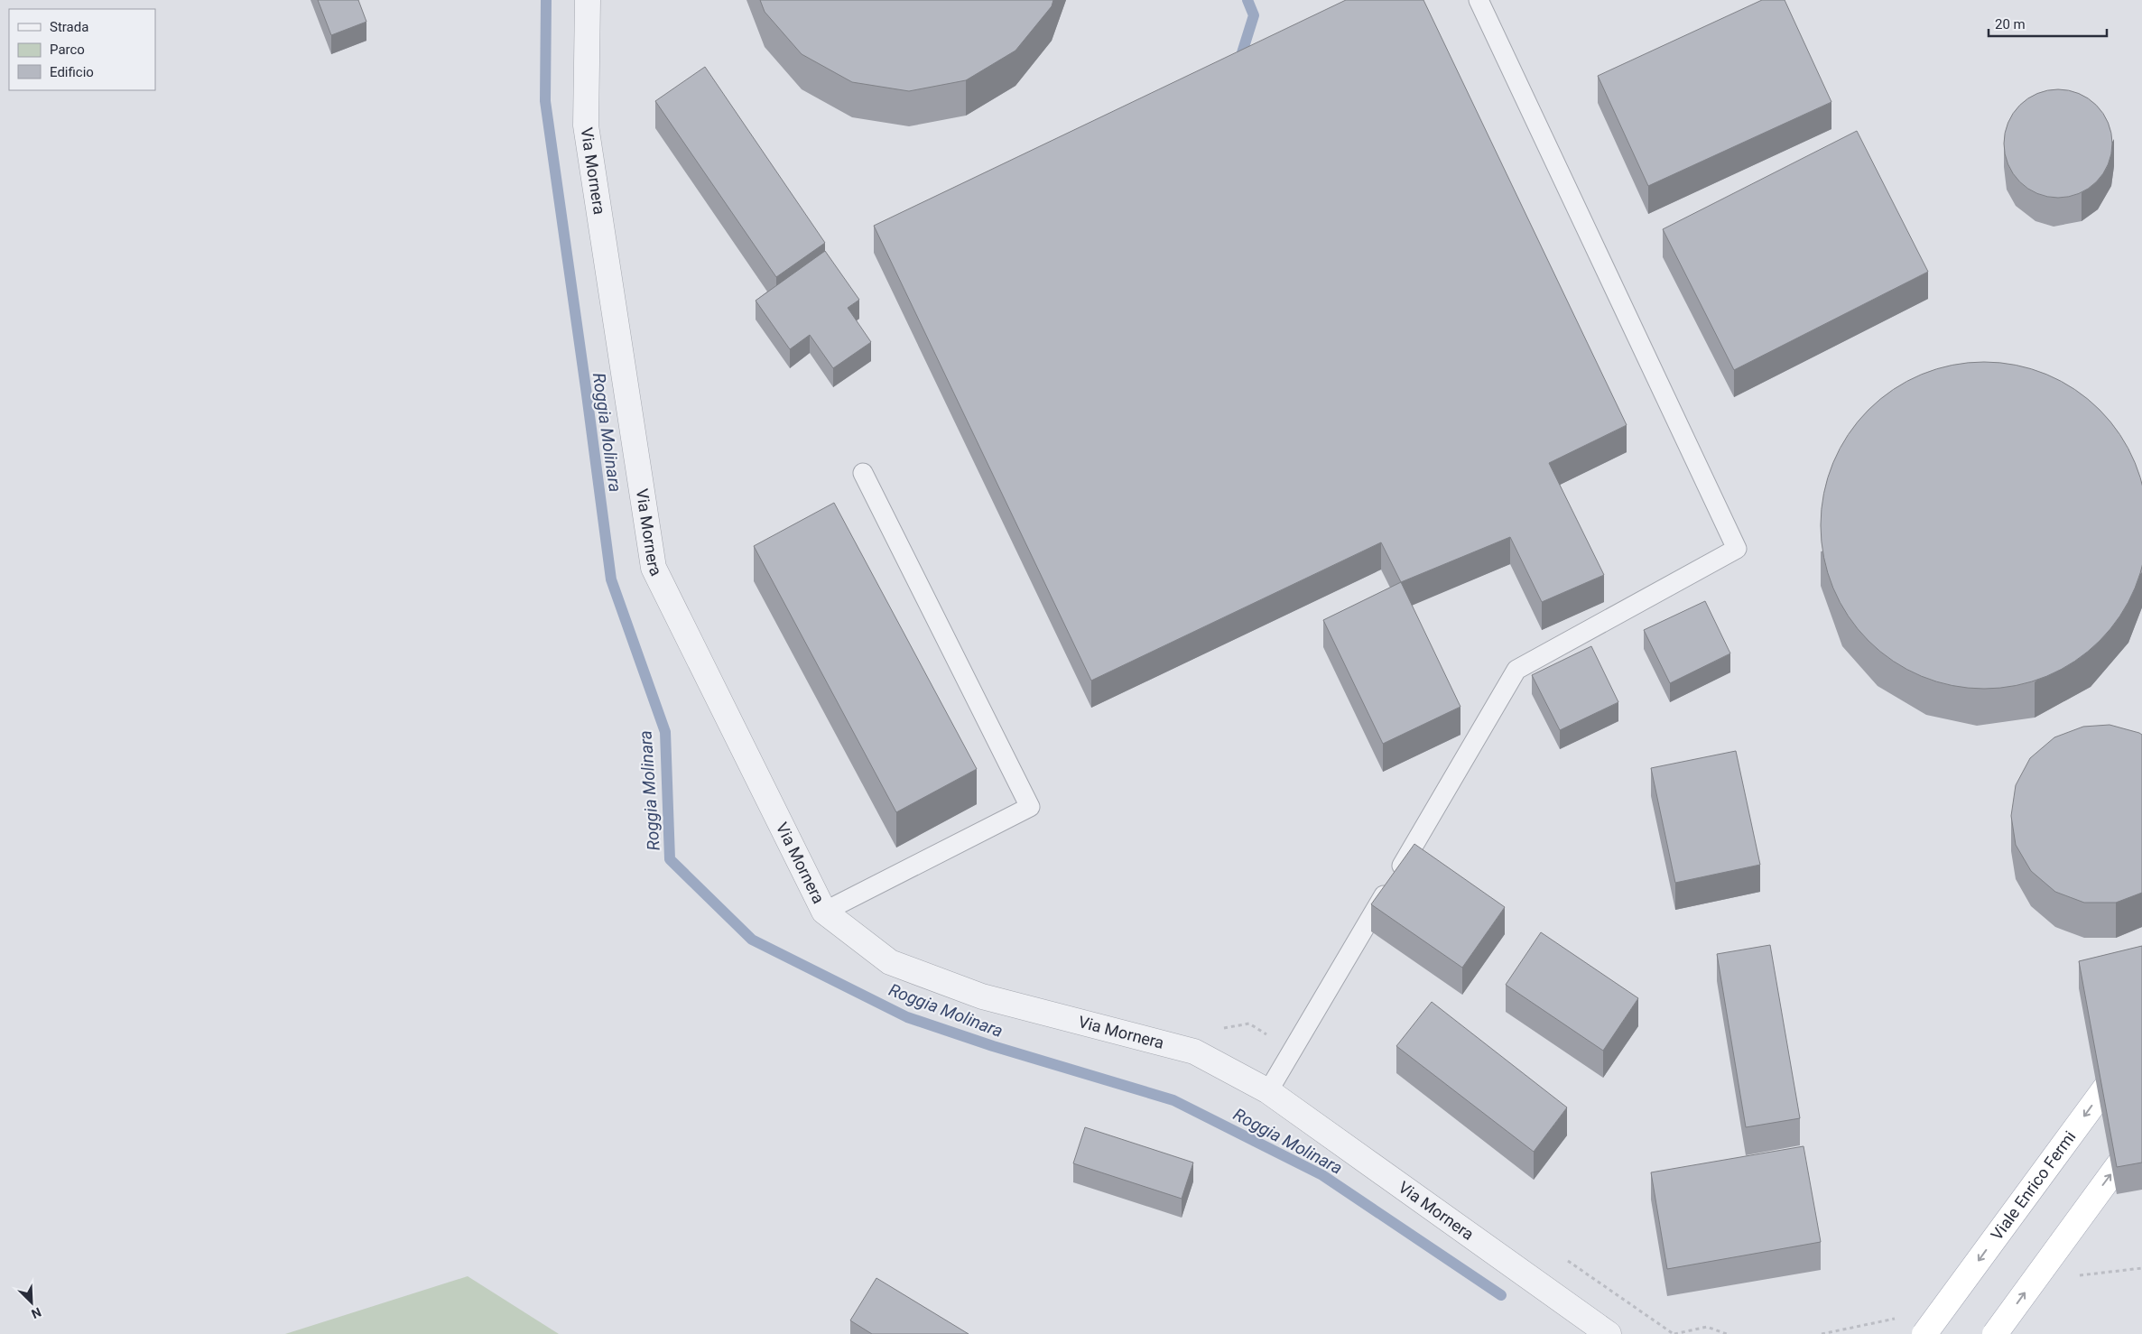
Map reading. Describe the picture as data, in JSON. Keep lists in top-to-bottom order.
{
  "streets": {
    "main road": ["Viale Enrico Fermi"],
    "street": ["Via Mornera"]
  },
  "water": ["Roggia Molinara"],
  "legend": ["Strada", "Parco", "Edificio"],
  "scale_bar": "20 m",
  "north": "bottom right"
}
